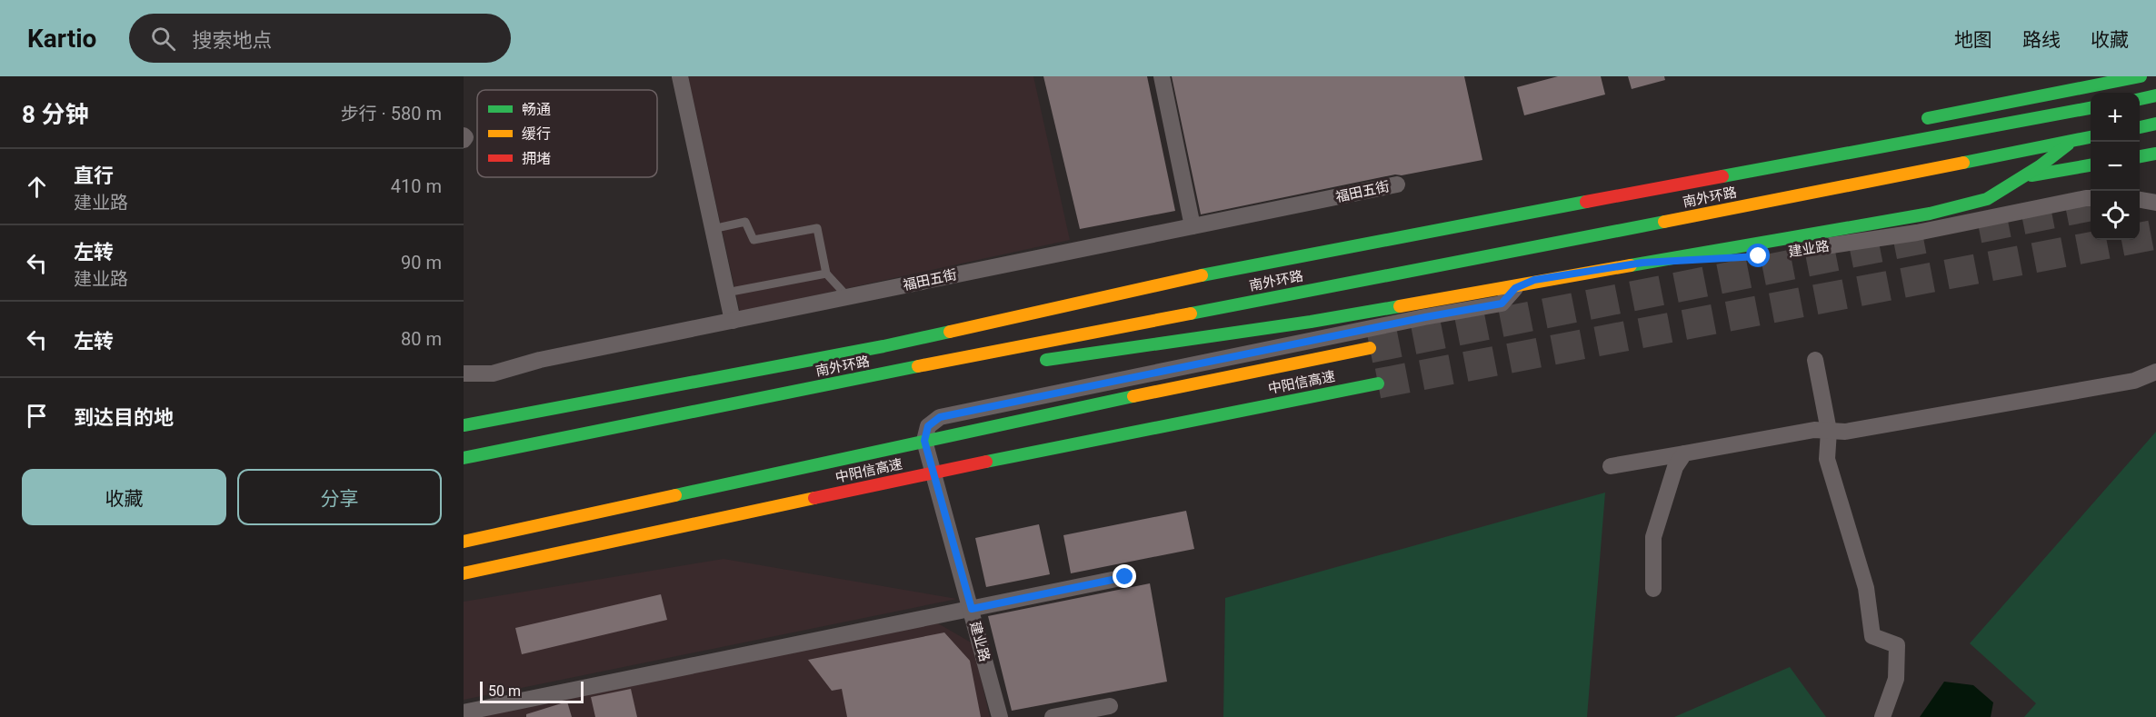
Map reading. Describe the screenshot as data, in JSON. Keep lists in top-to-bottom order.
{
  "streets": {
    "highway": ["南外环路", "中阳信高速"],
    "street": ["福田五街", "建业路"]
  },
  "legend": ["畅通", "缓行", "拥堵"],
  "scale_bar": "50 m",
  "page": {
    "header": "Kartio",
    "search": "搜索地点",
    "nav": ["地图", "路线", "收藏"],
    "heading": ["8 分钟", "步行 · 580 m"],
    "map_buttons": ["+", "−"],
    "list": [
      ["直行", "建业路", "410 m"],
      ["左转", "建业路", "90 m"],
      ["左转", "80 m"],
      "到达目的地"
    ],
    "buttons": ["收藏", "分享"],
    "scale": "50 m"
  }
}
